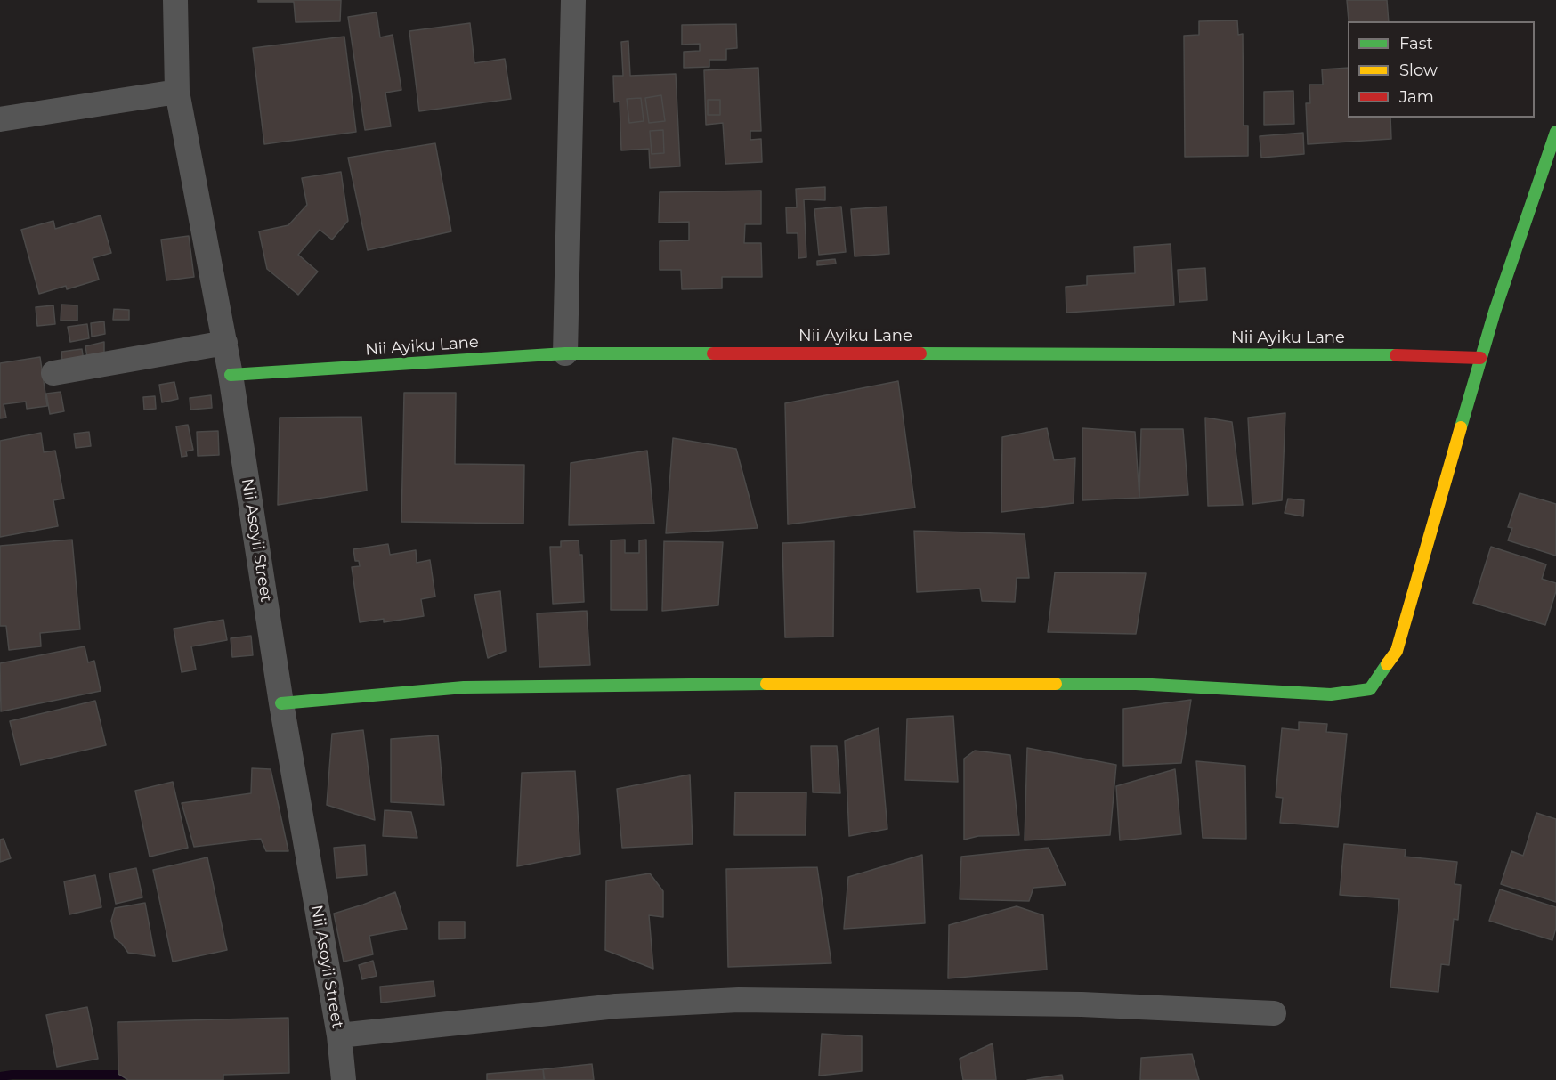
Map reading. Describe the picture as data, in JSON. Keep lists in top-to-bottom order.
{
  "streets": {
    "street": ["Nii Ayiku Lane", "Nii Asoyii Street"]
  },
  "crossings": [
    ["Nii Ayiku Lane", "Nii Asoyii Street"]
  ],
  "legend": ["Fast", "Slow", "Jam"]
}
